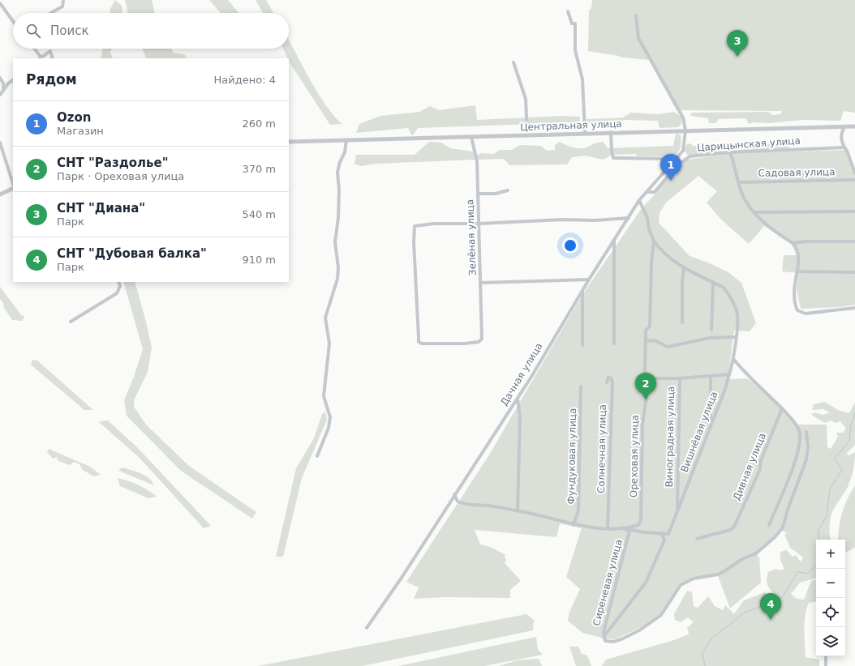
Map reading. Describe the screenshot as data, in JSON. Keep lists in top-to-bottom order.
{
  "streets": {
    "street": [
      "Центральная улица",
      "Царицынская улица",
      "Садовая улица",
      "Зелёная улица",
      "Дачная улица",
      "Вишнёвая улица",
      "Виноградная улица",
      "Солнечная улица",
      "Фундуковая улица",
      "Ореховая улица",
      "Дивная улица",
      "Сиреневая улица"
    ]
  },
  "crossings": [
    ["Центральная улица", "Зелёная улица"],
    ["Центральная улица", "Дачная улица"],
    ["Царицынская улица", "Дачная улица"],
    ["Дачная улица", "Ореховая улица"],
    ["Вишнёвая улица", "Виноградная улица"],
    ["Виноградная улица", "Ореховая улица"],
    ["Солнечная улица", "Ореховая улица"],
    ["Фундуковая улица", "Ореховая улица"],
    ["Ореховая улица", "Сиреневая улица"]
  ],
  "page": {
    "search": "Поиск",
    "pins": [
      "3",
      "1",
      "2",
      "4"
    ],
    "heading": ["Рядом", "Найдено: 4"],
    "list": [
      {
        "mark": "1",
        "name": "Ozon",
        "note": "Магазин",
        "value": "260 m"
      },
      {
        "mark": "2",
        "name": "СНТ \"Раздолье\"",
        "note": "Парк · Ореховая улица",
        "value": "370 m"
      },
      {
        "mark": "3",
        "name": "СНТ \"Диана\"",
        "note": "Парк",
        "value": "540 m"
      },
      {
        "mark": "4",
        "name": "СНТ \"Дубовая балка\"",
        "note": "Парк",
        "value": "910 m"
      }
    ],
    "map_buttons": ["+", "−"]
  }
}
